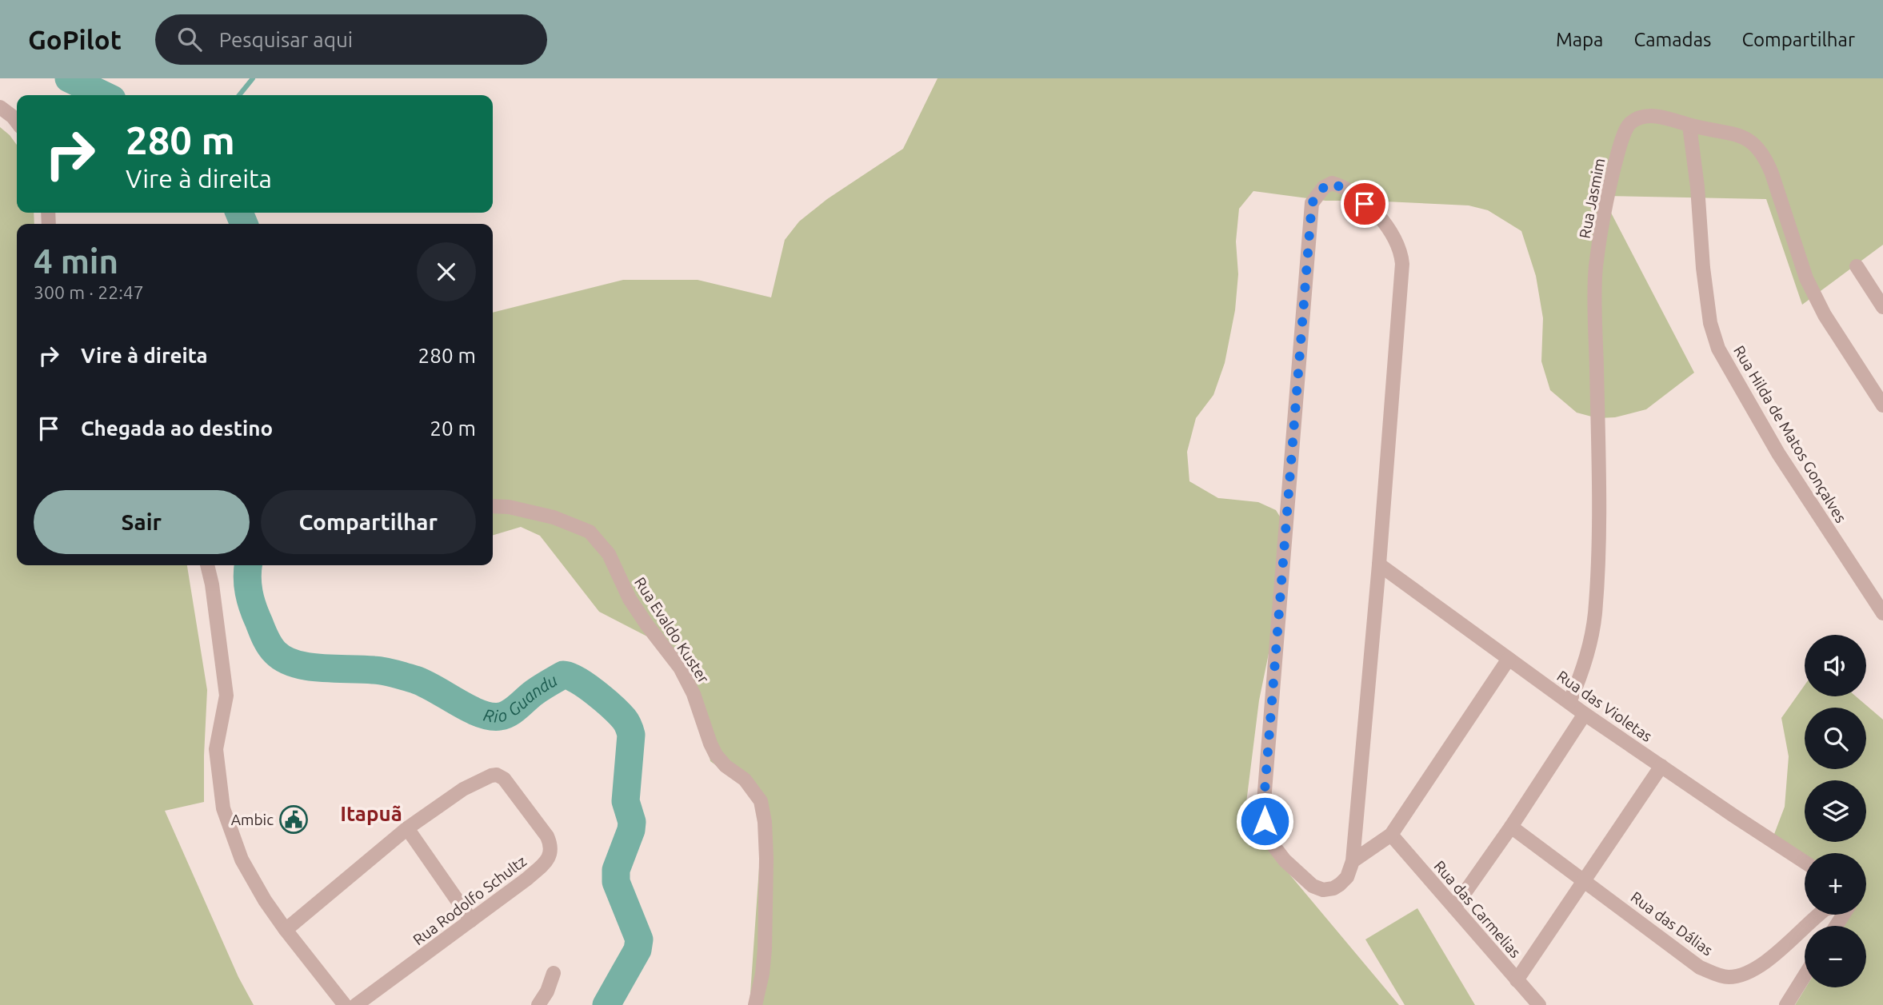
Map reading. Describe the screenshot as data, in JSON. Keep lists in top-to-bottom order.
{
  "streets": {
    "street": [
      "Rua Jasmim",
      "Rua Hilda de Matos Gonçalves",
      "Rua Evaldo Kuster",
      "Rua das Violetas",
      "Rua Rodolfo Schultz",
      "Rua das Carmelias",
      "Rua das Dálias"
    ]
  },
  "crossings": [
    ["Rua Jasmim", "Rua Hilda de Matos Gonçalves"],
    ["Rua Jasmim", "Rua das Violetas"]
  ],
  "districts": ["Itapuã"],
  "water": ["Rio Guandu"],
  "places": {
    "public building": ["Ambic"]
  },
  "page": {
    "header": "GoPilot",
    "search": "Pesquisar aqui",
    "nav": ["Mapa", "Camadas", "Compartilhar"],
    "turn": ["280 m", "Vire à direita"],
    "heading": ["4 min", "300 m · 22:47"],
    "list": [
      {
        "name": "Vire à direita",
        "value": "280 m"
      },
      {
        "name": "Chegada ao destino",
        "value": "20 m"
      }
    ],
    "buttons": ["Sair", "Compartilhar"],
    "map_buttons": ["+", "−"]
  }
}
